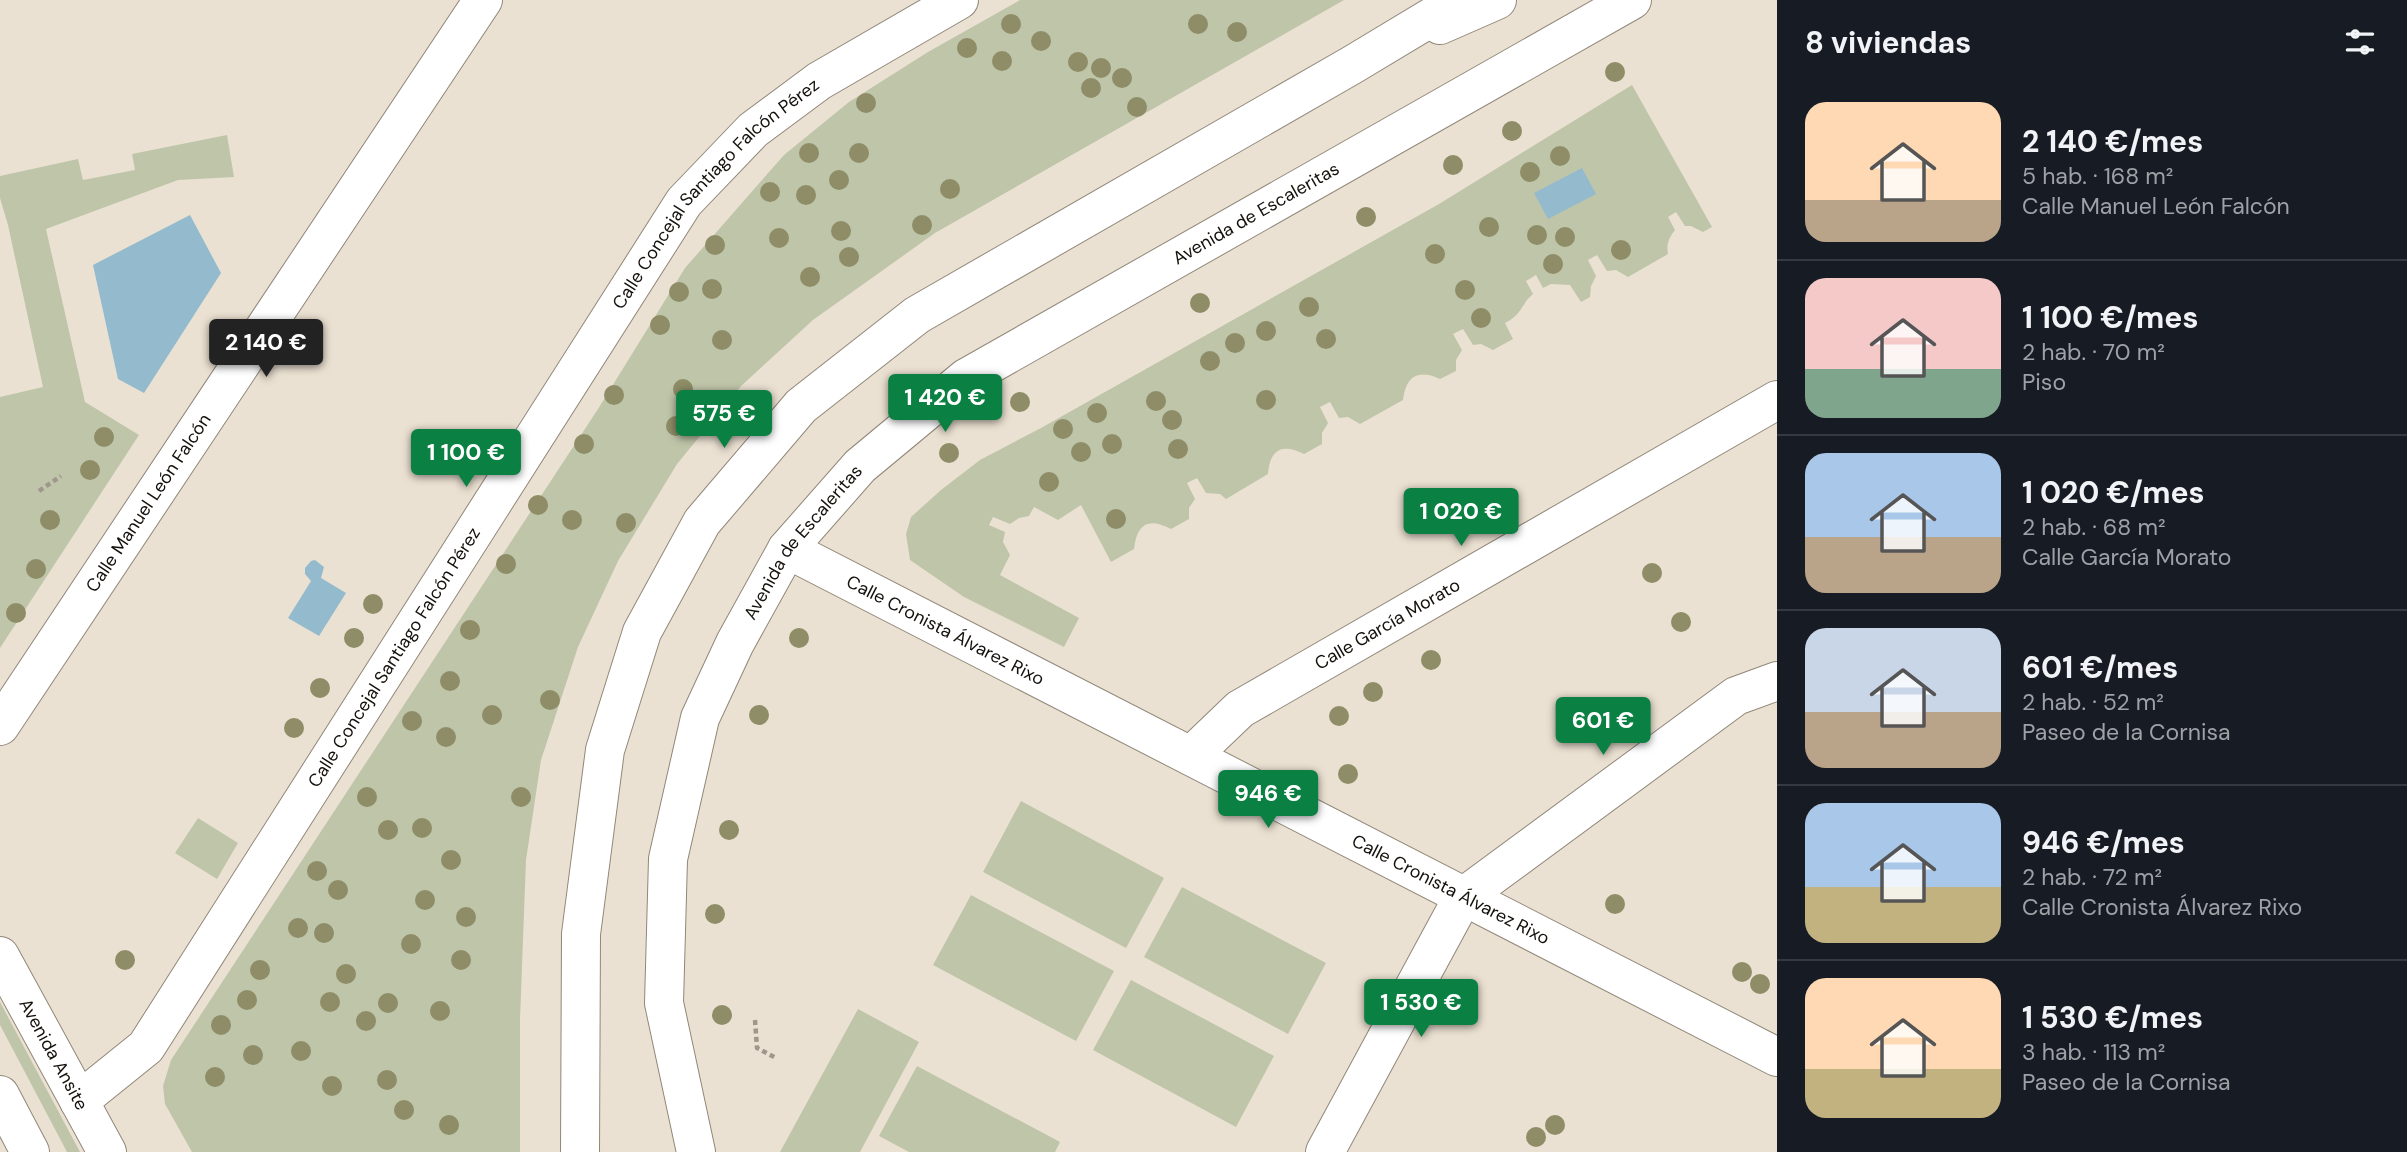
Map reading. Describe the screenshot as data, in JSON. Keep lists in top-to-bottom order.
{
  "streets": {
    "street": [
      "Calle Concejal Santiago Falcón Pérez",
      "Avenida de Escaleritas",
      "Calle Manuel León Falcón",
      "Calle García Morato",
      "Calle Cronista Álvarez Rixo",
      "Avenida Ansite"
    ]
  },
  "crossings": [
    ["Calle Concejal Santiago Falcón Pérez", "Avenida Ansite"],
    ["Avenida de Escaleritas", "Calle Cronista Álvarez Rixo"],
    ["Calle García Morato", "Calle Cronista Álvarez Rixo"]
  ],
  "page": {
    "heading": "8 viviendas",
    "list": [
      {
        "name": "2 140 €/mes",
        "note": "5 hab. · 168 m² · Calle Manuel León Falcón"
      },
      {
        "name": "1 100 €/mes",
        "note": "2 hab. · 70 m² · Piso"
      },
      {
        "name": "1 020 €/mes",
        "note": "2 hab. · 68 m² · Calle García Morato"
      },
      {
        "name": "601 €/mes",
        "note": "2 hab. · 52 m² · Paseo de la Cornisa"
      },
      {
        "name": "946 €/mes",
        "note": "2 hab. · 72 m² · Calle Cronista Álvarez Rixo"
      },
      {
        "name": "1 530 €/mes",
        "note": "3 hab. · 113 m² · Paseo de la Cornisa"
      }
    ],
    "price": [
      "2 140 €",
      "1 420 €",
      "575 €",
      "1 100 €",
      "1 020 €",
      "601 €",
      "946 €",
      "1 530 €"
    ]
  }
}
